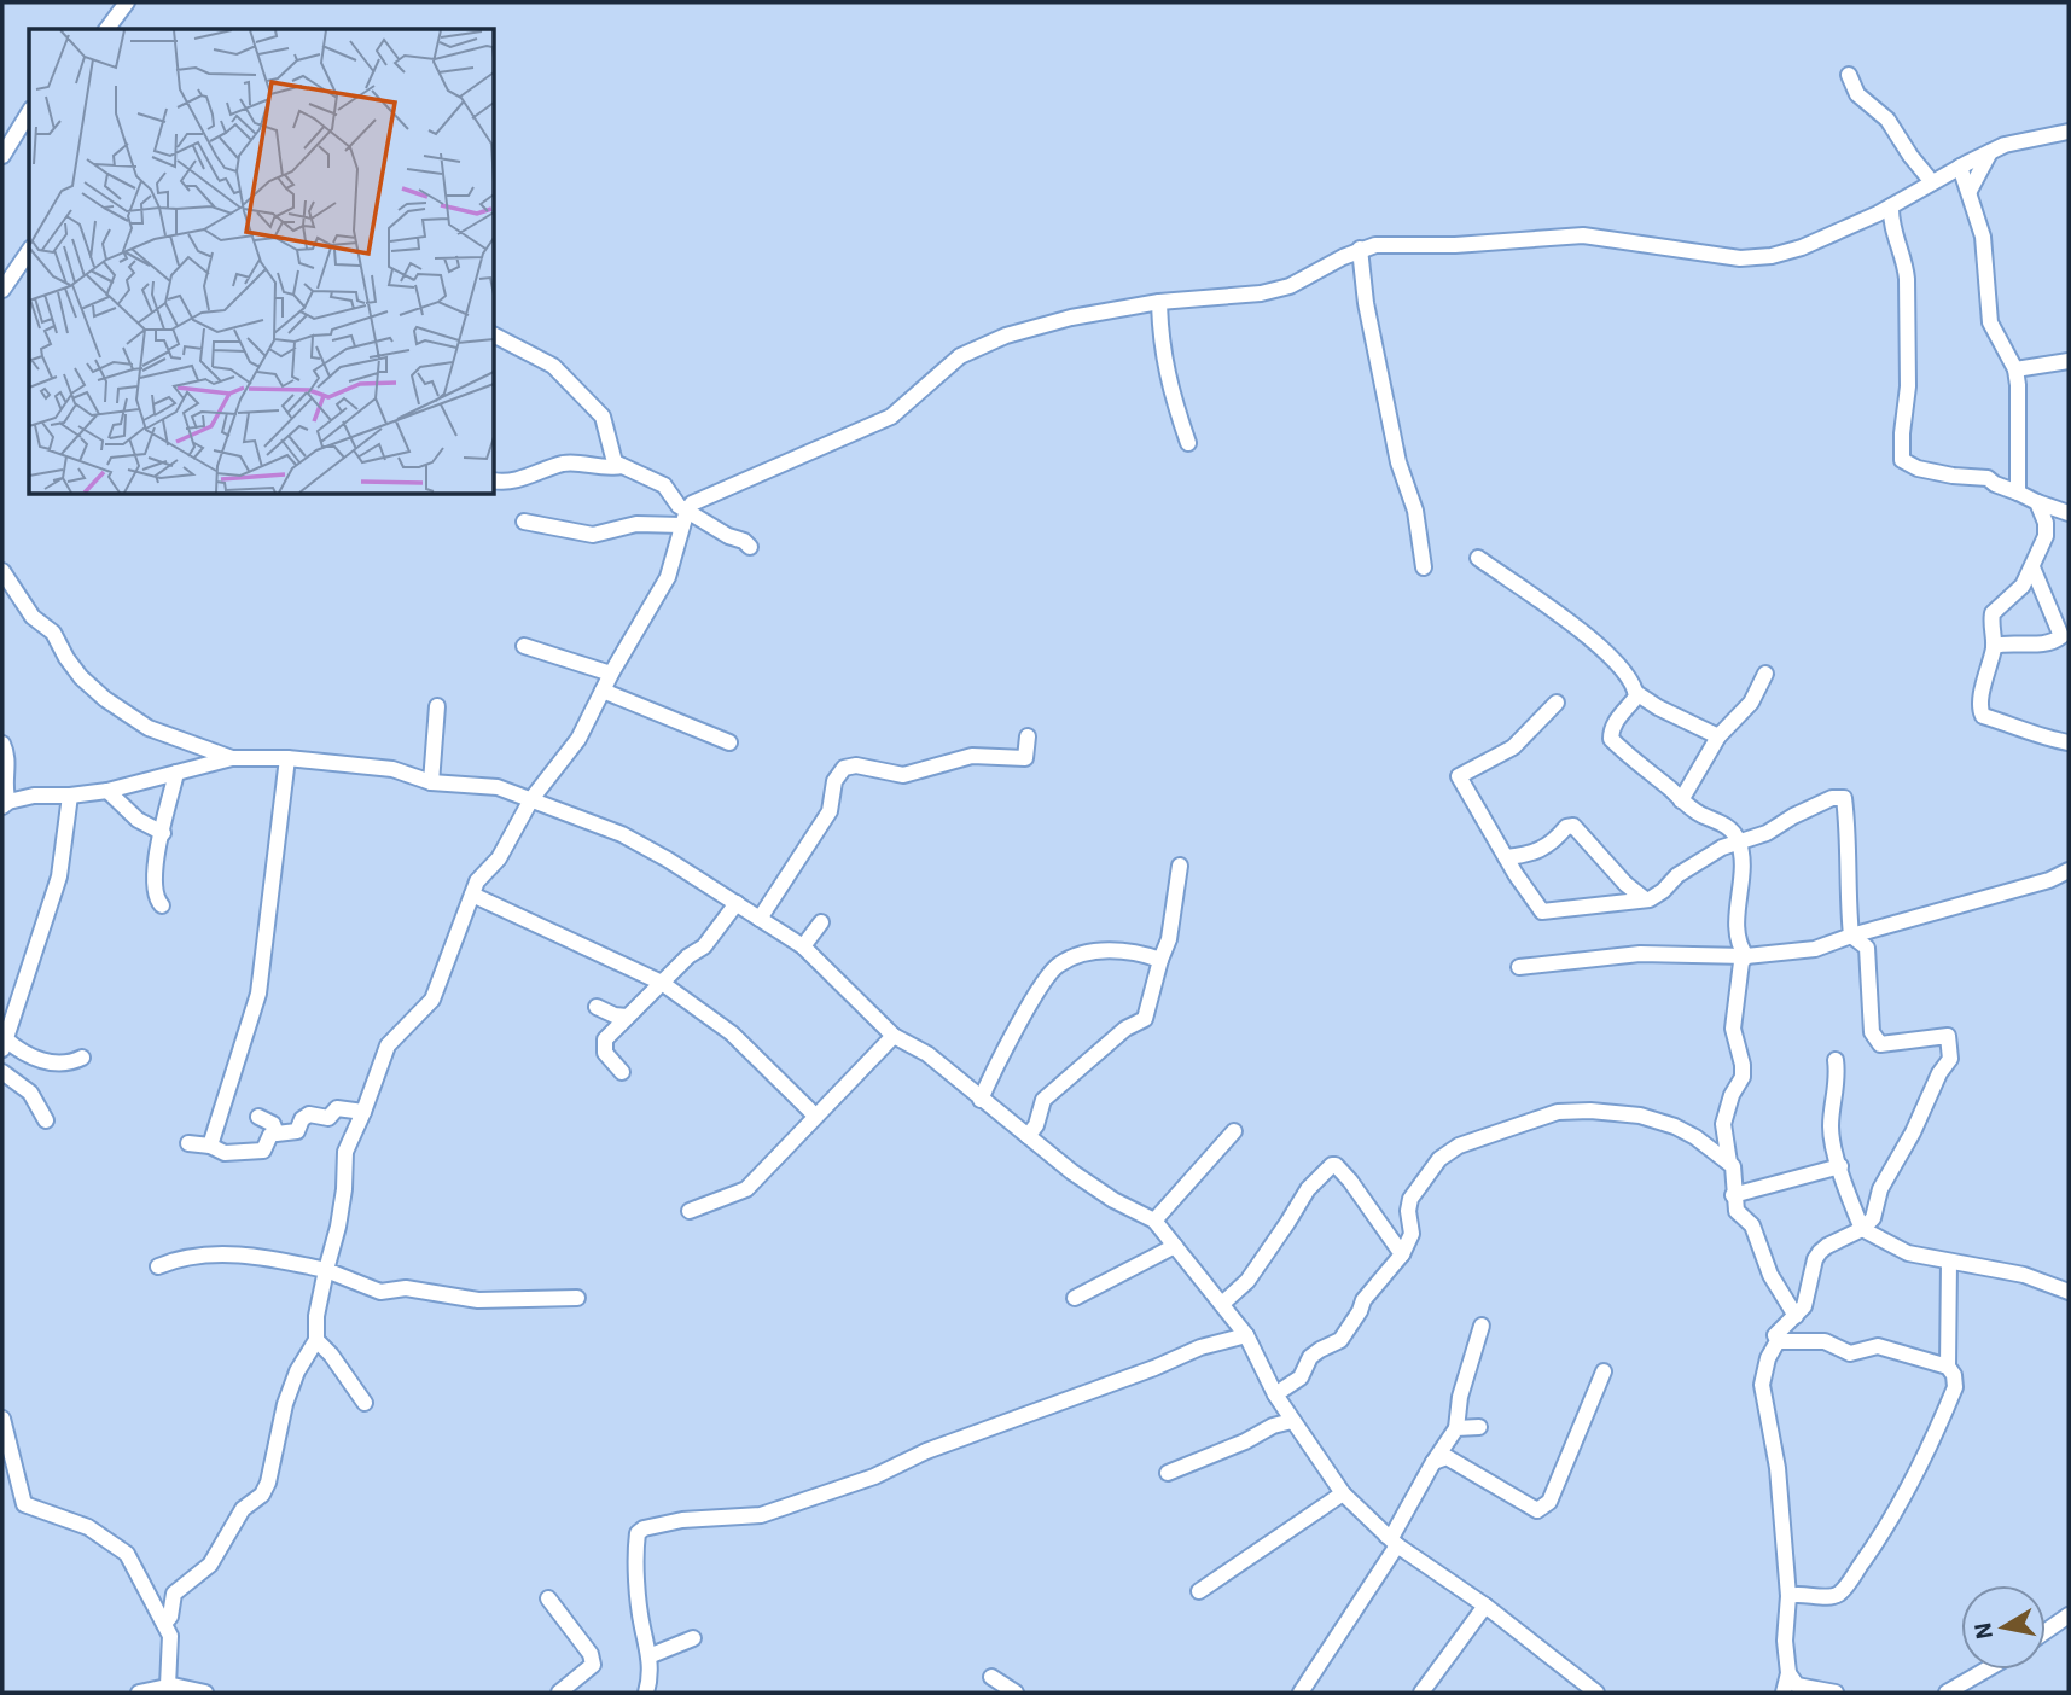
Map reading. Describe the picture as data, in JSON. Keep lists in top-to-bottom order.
{
  "north": "left"
}
